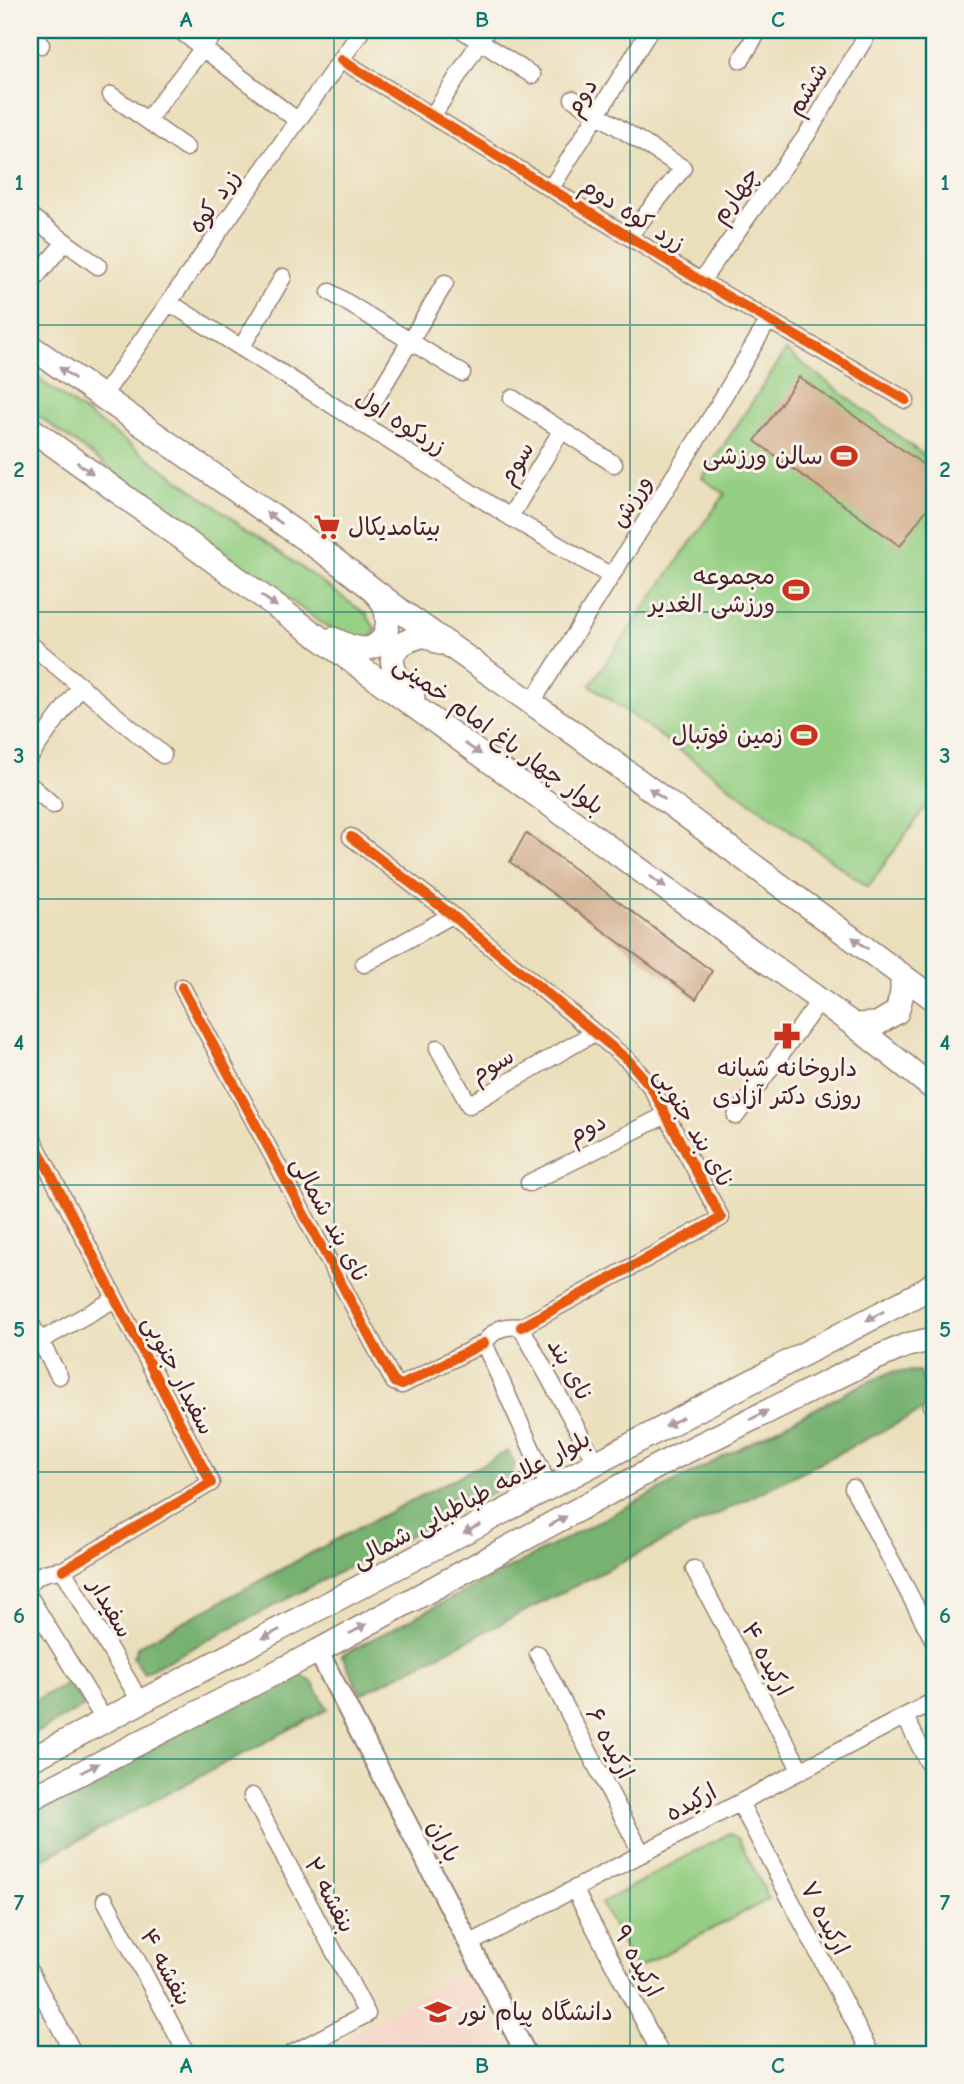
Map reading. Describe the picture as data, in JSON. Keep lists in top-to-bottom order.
{
  "streets": {
    "main road": ["بلوار چهار باغ امام خمینی", "بلوار علامه طباطبایی شمالی"],
    "street": [
      "ششم",
      "دوم",
      "چهارم",
      "زرد کوه",
      "زرد کوه دوم",
      "زردکوه اول",
      "سوم",
      "ورزش",
      "نای بند جنوبی",
      "نای بند شمالی",
      "نای بند",
      "سفیدار جنوبی",
      "سفیدار",
      "ارکیده ۴",
      "ارکیده ۶",
      "ارکیده",
      "باران",
      "بنفشه ۲",
      "ارکیده ۷",
      "ارکیده ۹",
      "بنفشه ۴"
    ]
  },
  "crossings": [
    ["ششم", "چهارم"],
    ["دوم", "زرد کوه دوم"],
    ["دوم", "نای بند جنوبی"],
    ["چهارم", "زرد کوه دوم"],
    ["زرد کوه", "زرد کوه دوم"],
    ["زرد کوه", "زردکوه اول"],
    ["زرد کوه", "بلوار چهار باغ امام خمینی"],
    ["زرد کوه دوم", "ورزش"],
    ["زردکوه اول", "سوم"],
    ["زردکوه اول", "ورزش"],
    ["سوم", "نای بند جنوبی"],
    ["ورزش", "بلوار چهار باغ امام خمینی"],
    ["نای بند جنوبی", "نای بند"],
    ["نای بند شمالی", "نای بند"],
    ["نای بند", "بلوار علامه طباطبایی شمالی"],
    ["سفیدار جنوبی", "سفیدار"],
    ["بلوار علامه طباطبایی شمالی", "سفیدار"],
    ["ارکیده ۴", "ارکیده"],
    ["ارکیده ۶", "ارکیده"],
    ["ارکیده", "باران"],
    ["ارکیده", "ارکیده ۷"],
    ["ارکیده", "ارکیده ۹"]
  ],
  "places": {
    "sports": ["سالن ورزشی", "مجموعه ورزشی الغدیر", "زمین فوتبال"],
    "supermarket": ["بیتامدیکال"],
    "pharmacy": ["داروخانه شبانه روزی دکتر آزادی"],
    "school or university": ["دانشگاه پیام نور"]
  },
  "grid": {
    "columns": ["A", "B", "C"],
    "rows": [
      "1",
      "2",
      "3",
      "4",
      "5",
      "6",
      "7"
    ]
  }
}
